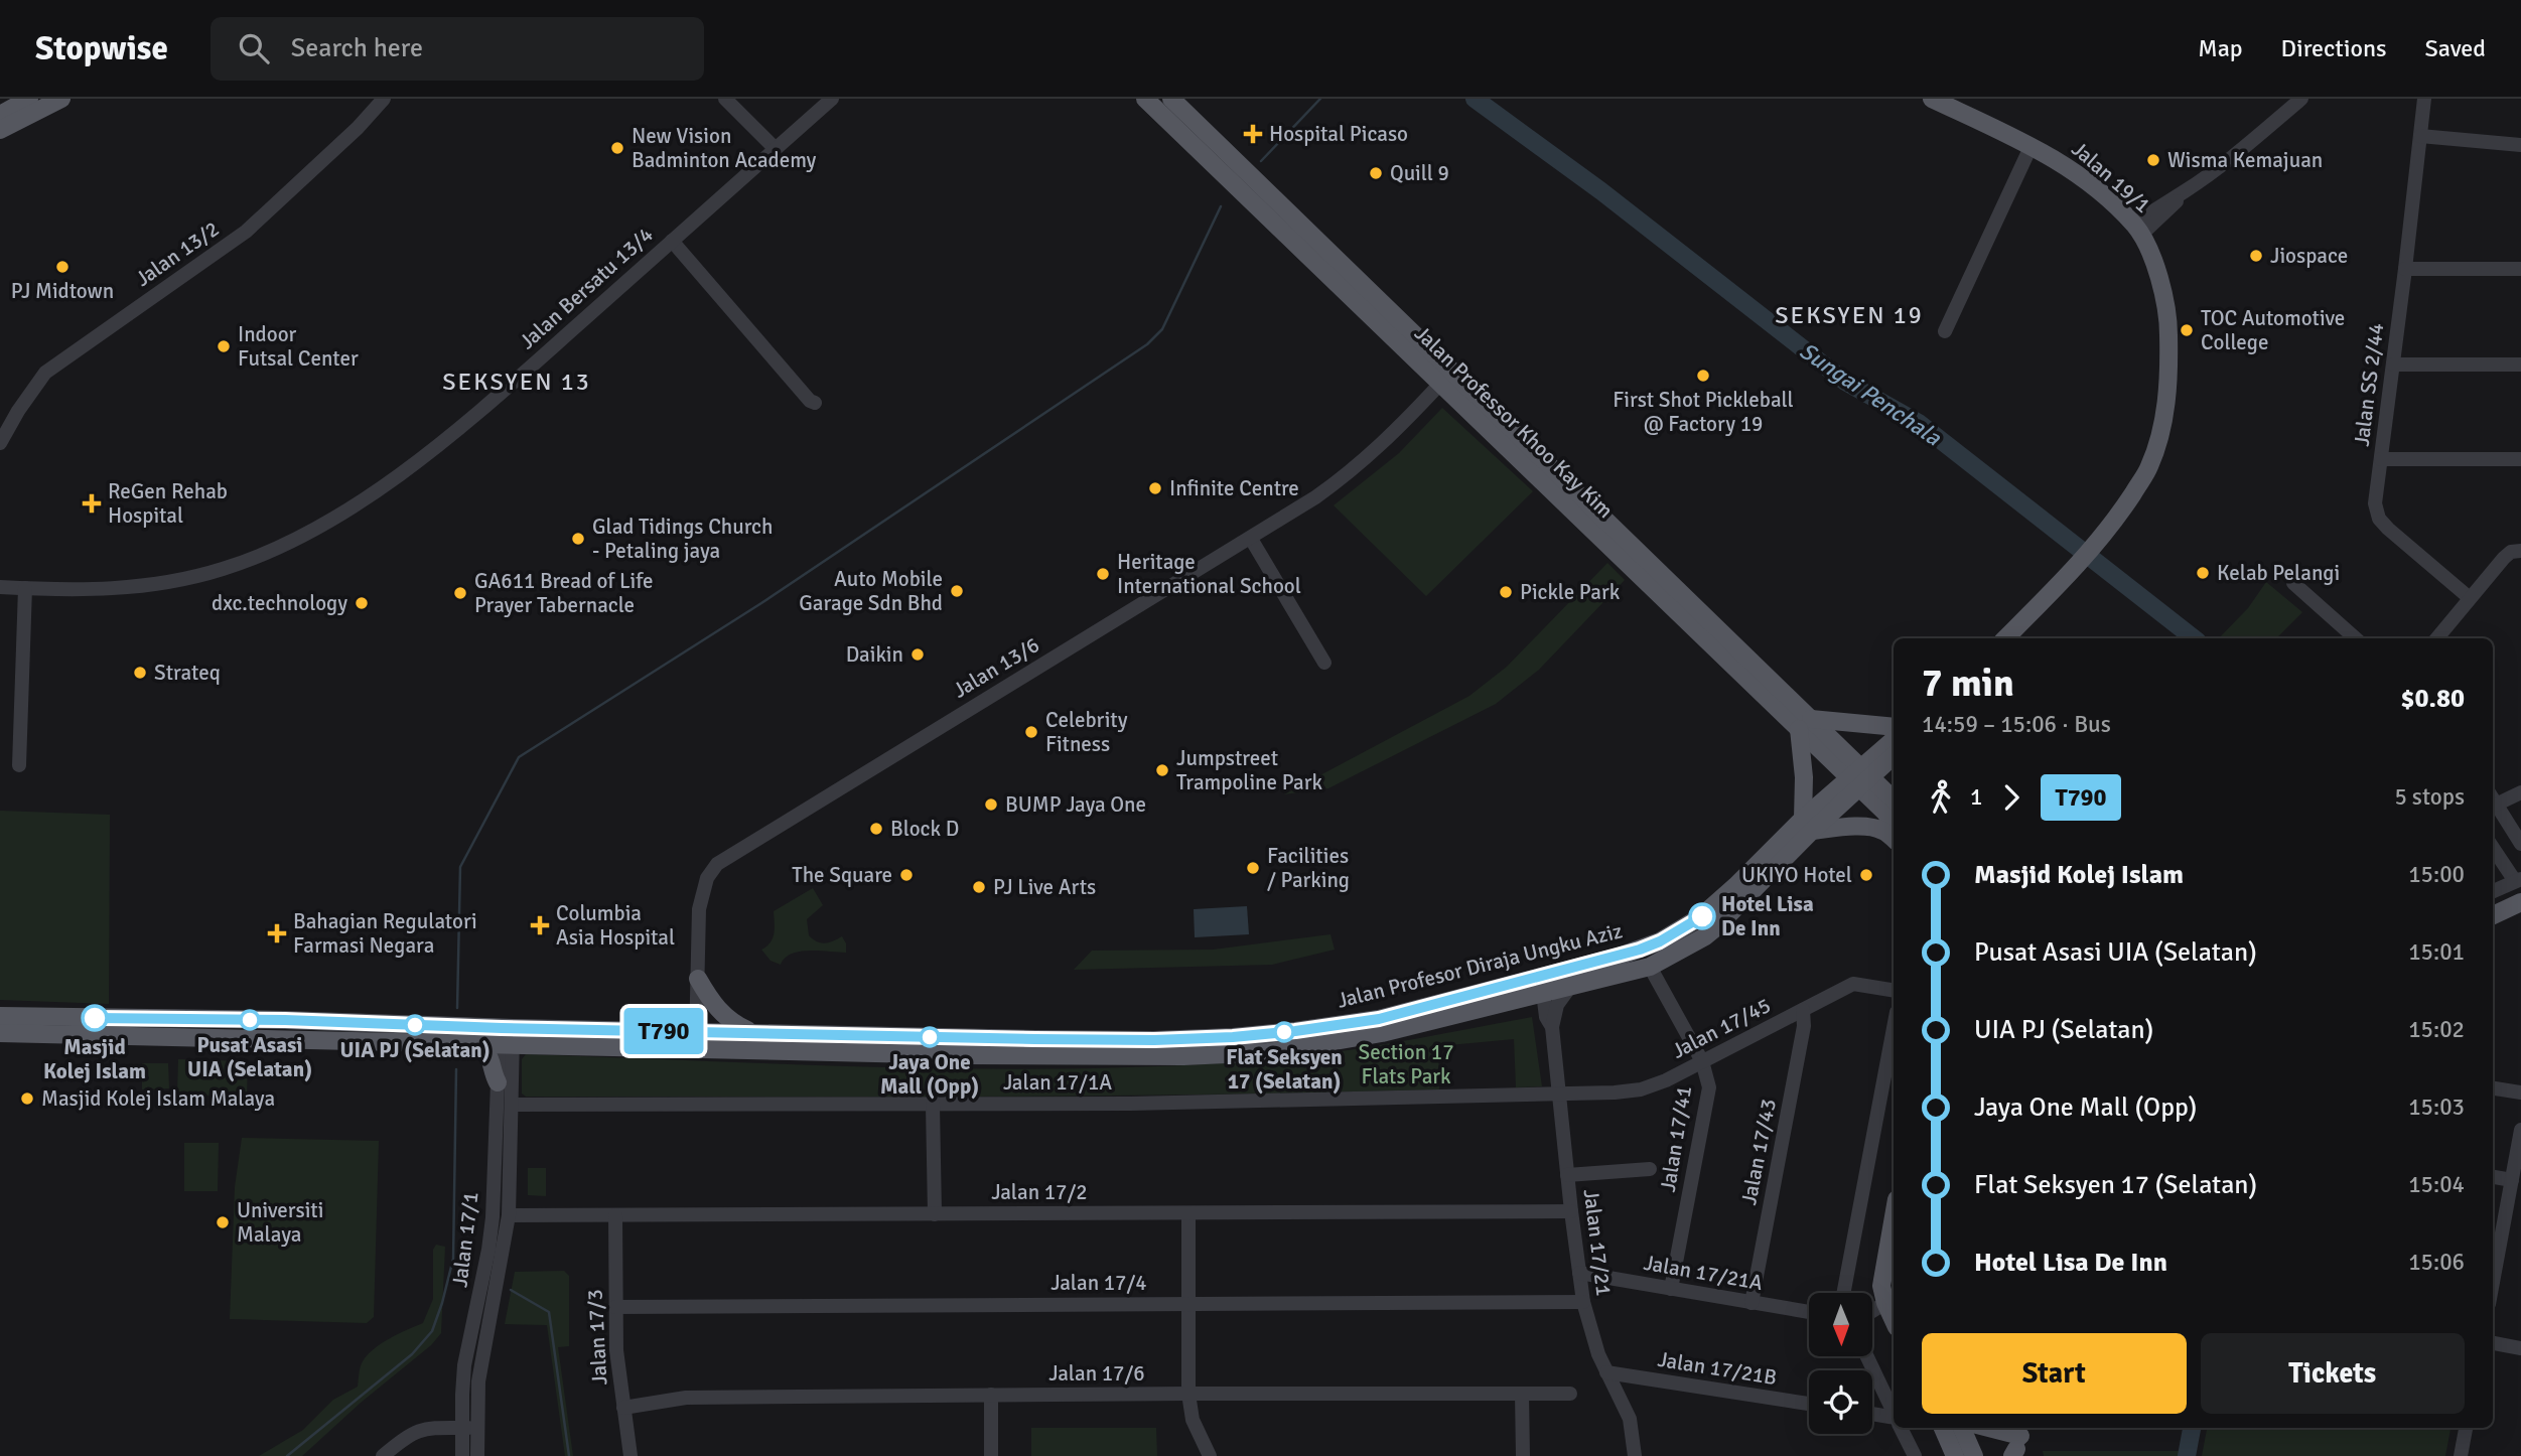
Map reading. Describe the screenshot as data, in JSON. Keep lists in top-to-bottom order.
{
  "streets": {
    "main road": ["Jalan 19/1", "Jalan Professor Khoo Kay Kim", "Jalan Profesor Diraja Ungku Aziz"],
    "street": [
      "Jalan 13/2",
      "Jalan Bersatu 13/4",
      "Jalan SS 2/44",
      "Jalan 13/6",
      "Jalan 17/45",
      "Jalan 17/1A",
      "Jalan 17/41",
      "Jalan 17/43",
      "Jalan 17/2",
      "Jalan 17/1",
      "Jalan 17/21",
      "Jalan 17/21A",
      "Jalan 17/4",
      "Jalan 17/3",
      "Jalan 17/21B",
      "Jalan 17/6"
    ]
  },
  "crossings": [
    ["Jalan Professor Khoo Kay Kim", "Jalan 13/6"],
    ["Jalan Professor Khoo Kay Kim", "Jalan Profesor Diraja Ungku Aziz"],
    ["Jalan 13/6", "Jalan Profesor Diraja Ungku Aziz"],
    ["Jalan Profesor Diraja Ungku Aziz", "Jalan 17/41"],
    ["Jalan Profesor Diraja Ungku Aziz", "Jalan 17/1"],
    ["Jalan Profesor Diraja Ungku Aziz", "Jalan 17/21"],
    ["Jalan 17/45", "Jalan 17/1A"],
    ["Jalan 17/45", "Jalan 17/41"],
    ["Jalan 17/45", "Jalan 17/43"],
    ["Jalan 17/45", "Jalan 17/21"],
    ["Jalan 17/1A", "Jalan 17/1"],
    ["Jalan 17/1A", "Jalan 17/21"],
    ["Jalan 17/41", "Jalan 17/21A"],
    ["Jalan 17/43", "Jalan 17/21A"],
    ["Jalan 17/2", "Jalan 17/1"],
    ["Jalan 17/2", "Jalan 17/21"],
    ["Jalan 17/2", "Jalan 17/3"],
    ["Jalan 17/21", "Jalan 17/21A"],
    ["Jalan 17/21", "Jalan 17/4"],
    ["Jalan 17/21", "Jalan 17/21B"],
    ["Jalan 17/4", "Jalan 17/3"],
    ["Jalan 17/3", "Jalan 17/6"]
  ],
  "districts": ["SEKSYEN 19", "SEKSYEN 13"],
  "water": ["Sungai Penchala"],
  "parks": ["Section 17 Flats Park"],
  "places": {
    "health": [
      "Hospital Picaso",
      "ReGen Rehab Hospital",
      "Columbia Asia Hospital",
      "Bahagian Regulatori Farmasi Negara"
    ],
    "other": [
      "New Vision Badminton Academy",
      "Wisma Kemajuan",
      "Quill 9",
      "Jiospace",
      "PJ Midtown",
      "TOC Automotive College",
      "Indoor Futsal Center",
      "First Shot Pickleball @ Factory 19",
      "Infinite Centre",
      "Glad Tidings Church - Petaling jaya",
      "Kelab Pelangi",
      "Heritage International School",
      "Auto Mobile Garage Sdn Bhd",
      "Pickle Park",
      "GA611 Bread of Life Prayer Tabernacle",
      "dxc.technology",
      "Daikin",
      "Strateq",
      "Celebrity Fitness",
      "Jumpstreet Trampoline Park",
      "BUMP Jaya One",
      "Block D",
      "Facilities / Parking",
      "The Square",
      "UKIYO Hotel",
      "PJ Live Arts",
      "Hotel Lisa De Inn",
      "Masjid Kolej Islam",
      "Pusat Asasi UIA (Selatan)",
      "UIA PJ (Selatan)",
      "Flat Seksyen 17 (Selatan)",
      "Jaya One Mall (Opp)",
      "Masjid Kolej Islam Malaya",
      "Universiti Malaya"
    ]
  },
  "lines": ["bus line T790"],
  "north": "bottom",
  "page": {
    "header": "Stopwise",
    "search": "Search here",
    "nav": ["Map", "Directions", "Saved"],
    "on_map": "T790",
    "heading": ["7 min", "14:59 – 15:06 · Bus", "$0.80"],
    "legs": ["1", "T790", "5 stops"],
    "list": [
      {
        "name": "Masjid Kolej Islam",
        "value": "15:00"
      },
      {
        "name": "Pusat Asasi UIA (Selatan)",
        "value": "15:01"
      },
      {
        "name": "UIA PJ (Selatan)",
        "value": "15:02"
      },
      {
        "name": "Jaya One Mall (Opp)",
        "value": "15:03"
      },
      {
        "name": "Flat Seksyen 17 (Selatan)",
        "value": "15:04"
      },
      {
        "name": "Hotel Lisa De Inn",
        "value": "15:06"
      }
    ],
    "buttons": ["Start", "Tickets"]
  }
}
